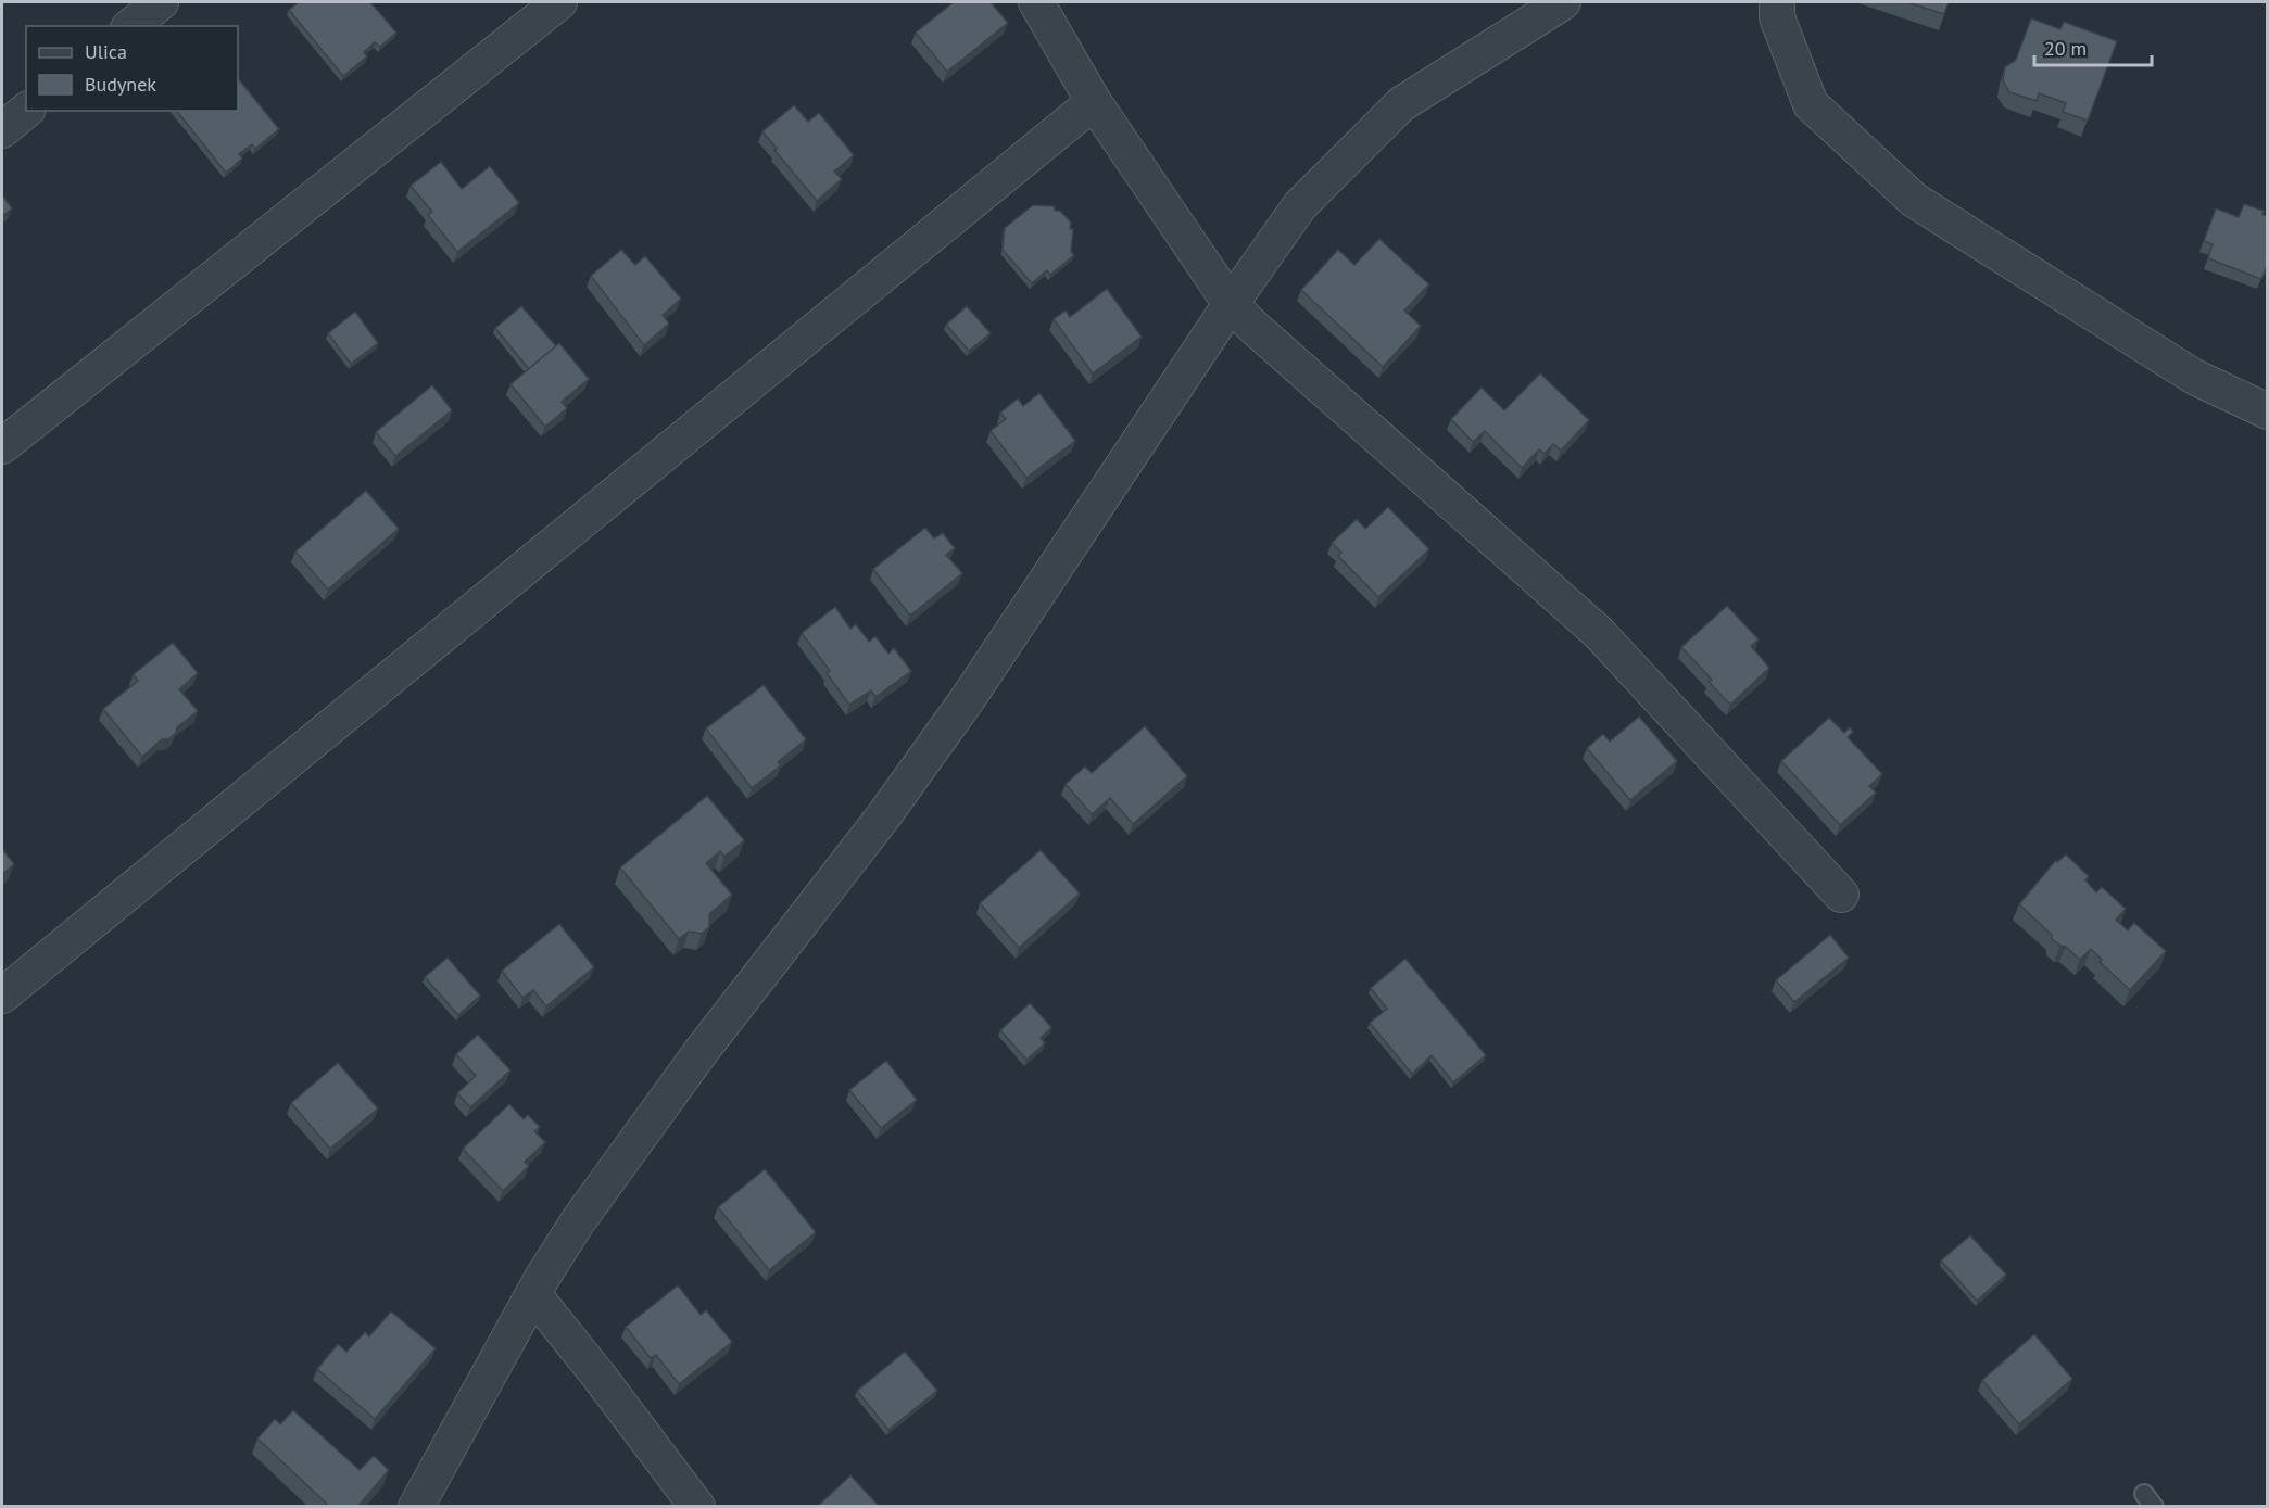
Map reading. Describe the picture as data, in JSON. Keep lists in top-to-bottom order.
{
  "legend": ["Ulica", "Budynek"],
  "scale_bar": "20 m"
}
